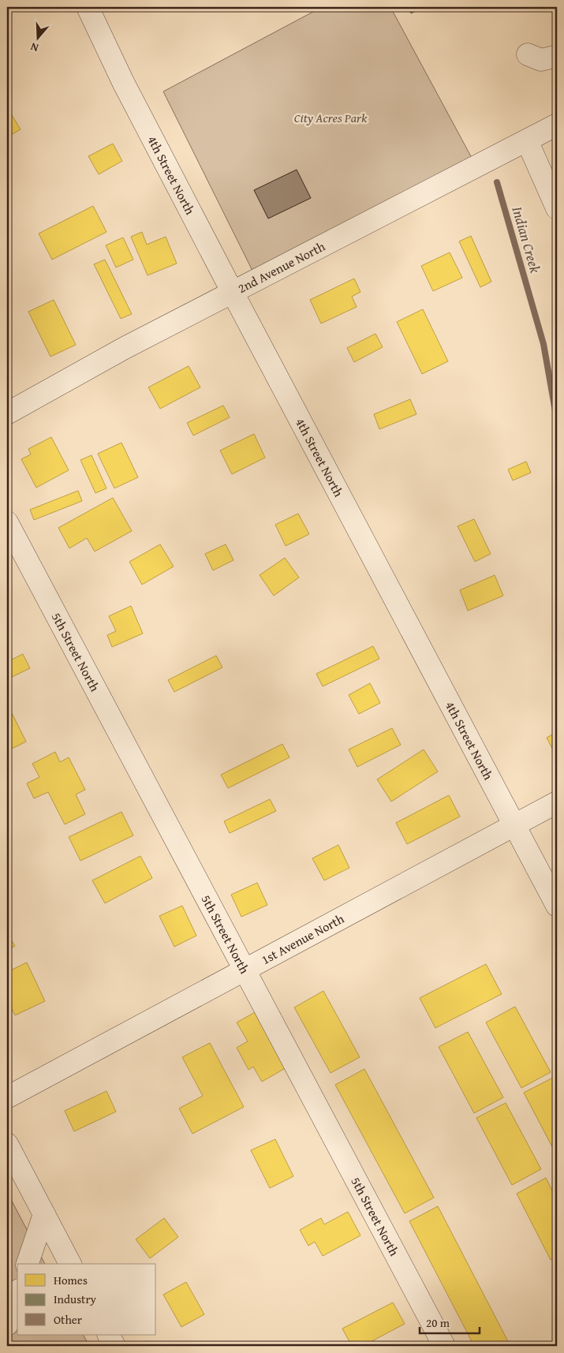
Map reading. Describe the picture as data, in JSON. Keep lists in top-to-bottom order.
{
  "streets": {
    "street": [
      "4th Street North",
      "2nd Avenue North",
      "5th Street North",
      "1st Avenue North"
    ]
  },
  "crossings": [
    ["4th Street North", "2nd Avenue North"],
    ["4th Street North", "1st Avenue North"],
    ["5th Street North", "1st Avenue North"]
  ],
  "water": ["Indian Creek"],
  "parks": ["City Acres Park"],
  "legend": ["Homes", "Industry", "Other"],
  "scale_bar": "20 m",
  "north": "bottom"
}
